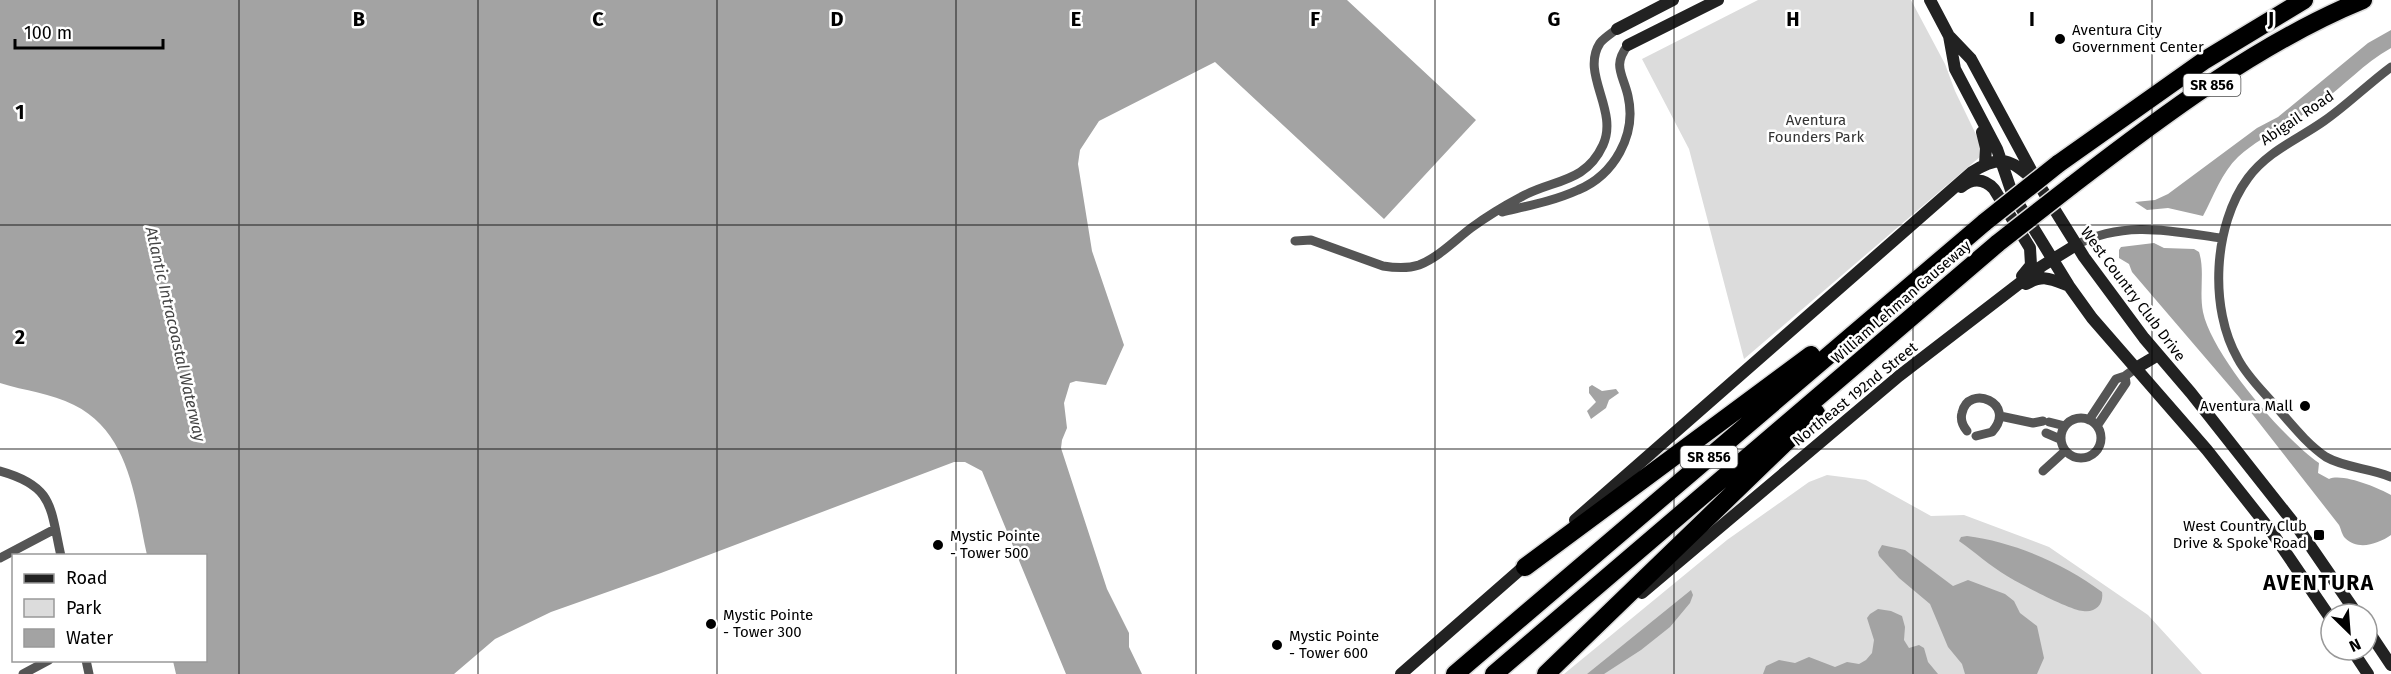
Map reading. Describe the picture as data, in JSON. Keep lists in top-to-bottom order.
{
  "streets": {
    "highway": ["SR 856", "William Lehman Causeway"],
    "street": ["Abigail Road", "West Country Club Drive", "Northeast 192nd Street"]
  },
  "crossings": [
    ["Abigail Road", "Northeast 192nd Street"],
    ["West Country Club Drive", "Northeast 192nd Street"]
  ],
  "districts": ["AVENTURA"],
  "water": ["Atlantic Intracoastal Waterway"],
  "parks": ["Aventura Founders Park"],
  "places": {
    "other": [
      "Aventura City Government Center",
      "Aventura Mall",
      "Mystic Pointe - Tower 500",
      "Mystic Pointe - Tower 300",
      "Mystic Pointe - Tower 600"
    ],
    "transit": ["West Country Club Drive & Spoke Road"]
  },
  "legend": ["Road", "Park", "Water"],
  "scale_bar": "100 m",
  "north": "bottom right",
  "grid": {
    "columns": [
      "B",
      "C",
      "D",
      "E",
      "F",
      "G",
      "H",
      "I",
      "J"
    ],
    "rows": ["1", "2"]
  }
}
